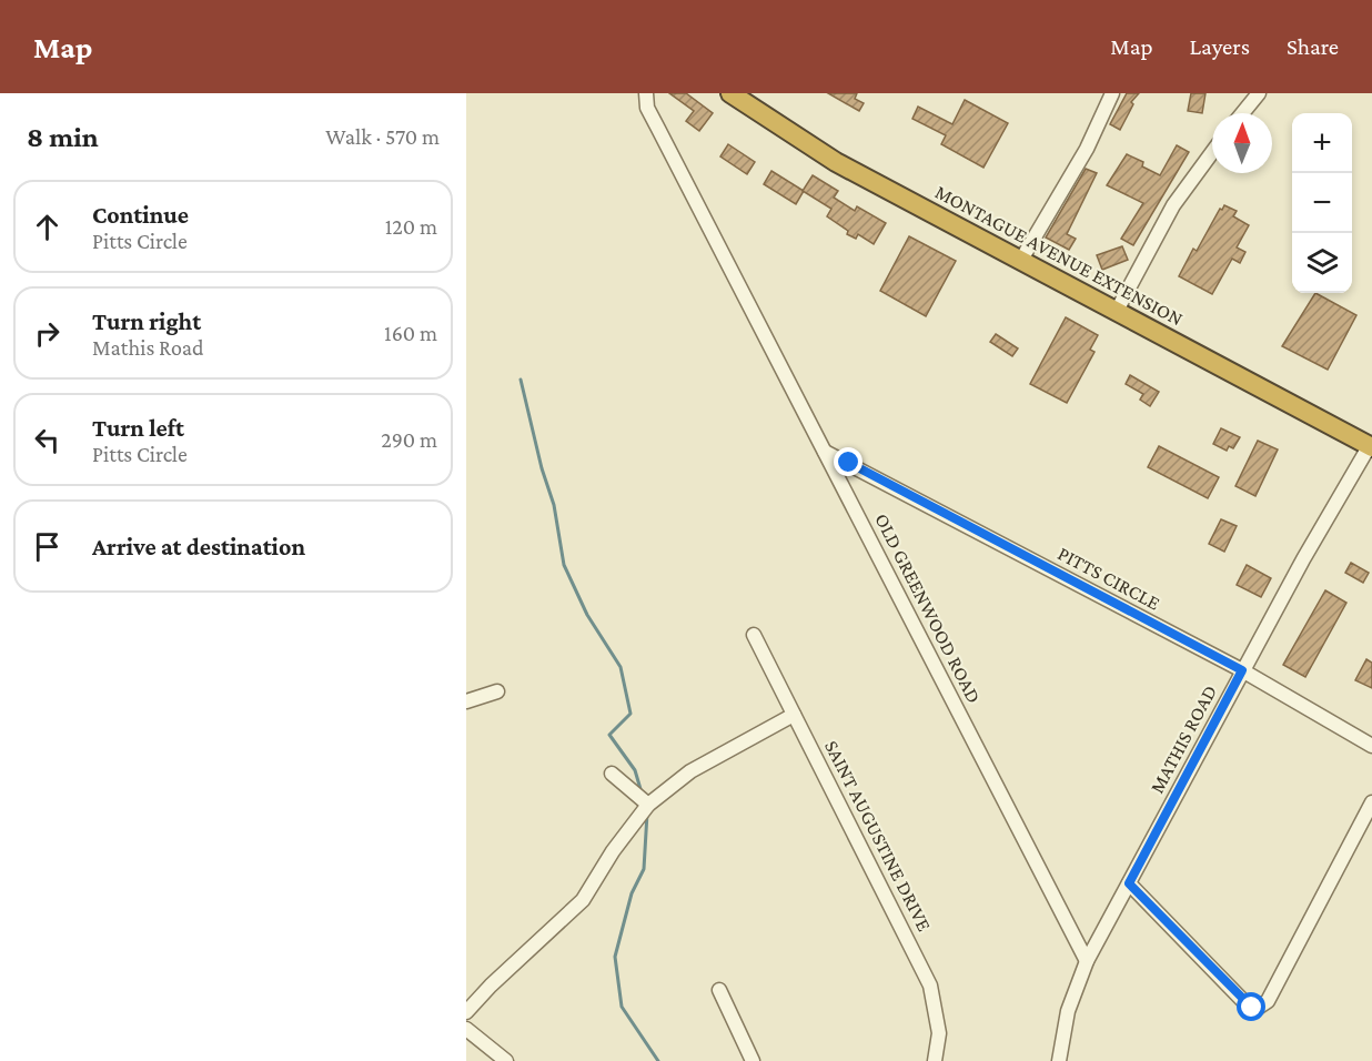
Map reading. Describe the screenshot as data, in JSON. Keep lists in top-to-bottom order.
{
  "streets": {
    "highway": ["MONTAGUE AVENUE EXTENSION"],
    "street": [
      "PITTS CIRCLE",
      "OLD GREENWOOD ROAD",
      "MATHIS ROAD",
      "SAINT AUGUSTINE DRIVE"
    ]
  },
  "crossings": [
    ["MONTAGUE AVENUE EXTENSION", "MATHIS ROAD"],
    ["PITTS CIRCLE", "OLD GREENWOOD ROAD"],
    ["PITTS CIRCLE", "MATHIS ROAD"],
    ["OLD GREENWOOD ROAD", "MATHIS ROAD"]
  ],
  "north": "top",
  "page": {
    "header": "Map",
    "nav": ["Map", "Layers", "Share"],
    "heading": ["8 min", "Walk · 570 m"],
    "map_buttons": ["+", "−"],
    "list": [
      ["Continue", "Pitts Circle", "120 m"],
      ["Turn right", "Mathis Road", "160 m"],
      ["Turn left", "Pitts Circle", "290 m"],
      "Arrive at destination"
    ]
  }
}
